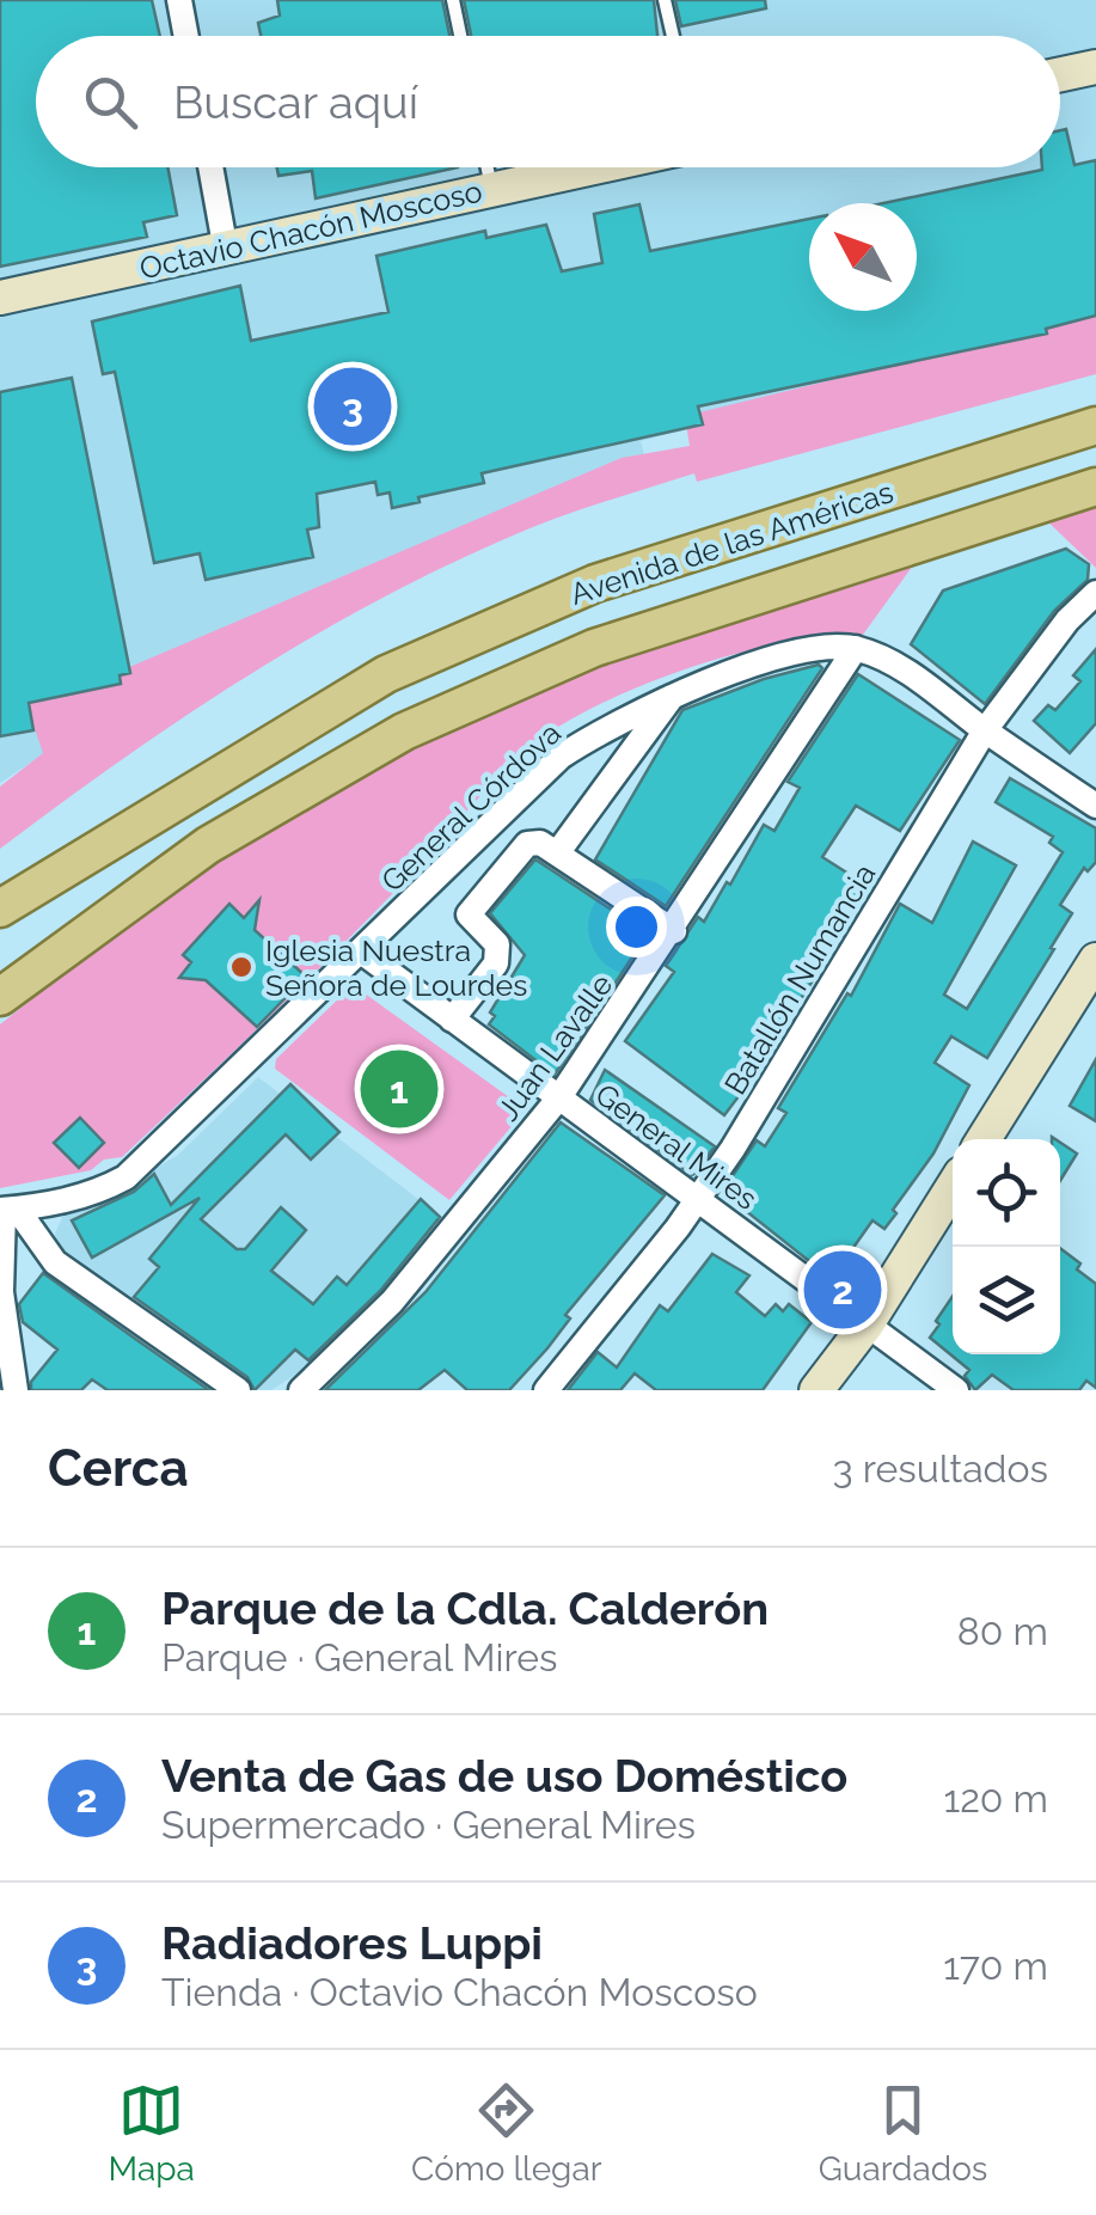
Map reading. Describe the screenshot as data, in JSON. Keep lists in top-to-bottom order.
{
  "streets": {
    "main road": ["Avenida de las Américas"],
    "street": [
      "Octavio Chacón Moscoso",
      "General Córdova",
      "Batallón Numancia",
      "Juan Lavalle",
      "General Mires"
    ]
  },
  "crossings": [
    ["General Córdova", "Juan Lavalle"],
    ["General Córdova", "General Mires"],
    ["Batallón Numancia", "General Mires"],
    ["Juan Lavalle", "General Mires"]
  ],
  "places": ["Iglesia Nuestra Señora de Lourdes"],
  "north": "top left",
  "page": {
    "search": "Buscar aquí",
    "pins": ["3", "1", "2"],
    "heading": ["Cerca", "3 resultados"],
    "list": [
      {
        "mark": "1",
        "name": "Parque de la Cdla. Calderón",
        "note": "Parque · General Mires",
        "value": "80 m"
      },
      {
        "mark": "2",
        "name": "Venta de Gas de uso Doméstico",
        "note": "Supermercado · General Mires",
        "value": "120 m"
      },
      {
        "mark": "3",
        "name": "Radiadores Luppi",
        "note": "Tienda · Octavio Chacón Moscoso",
        "value": "170 m"
      }
    ],
    "nav": ["Mapa", "Cómo llegar", "Guardados"]
  }
}
